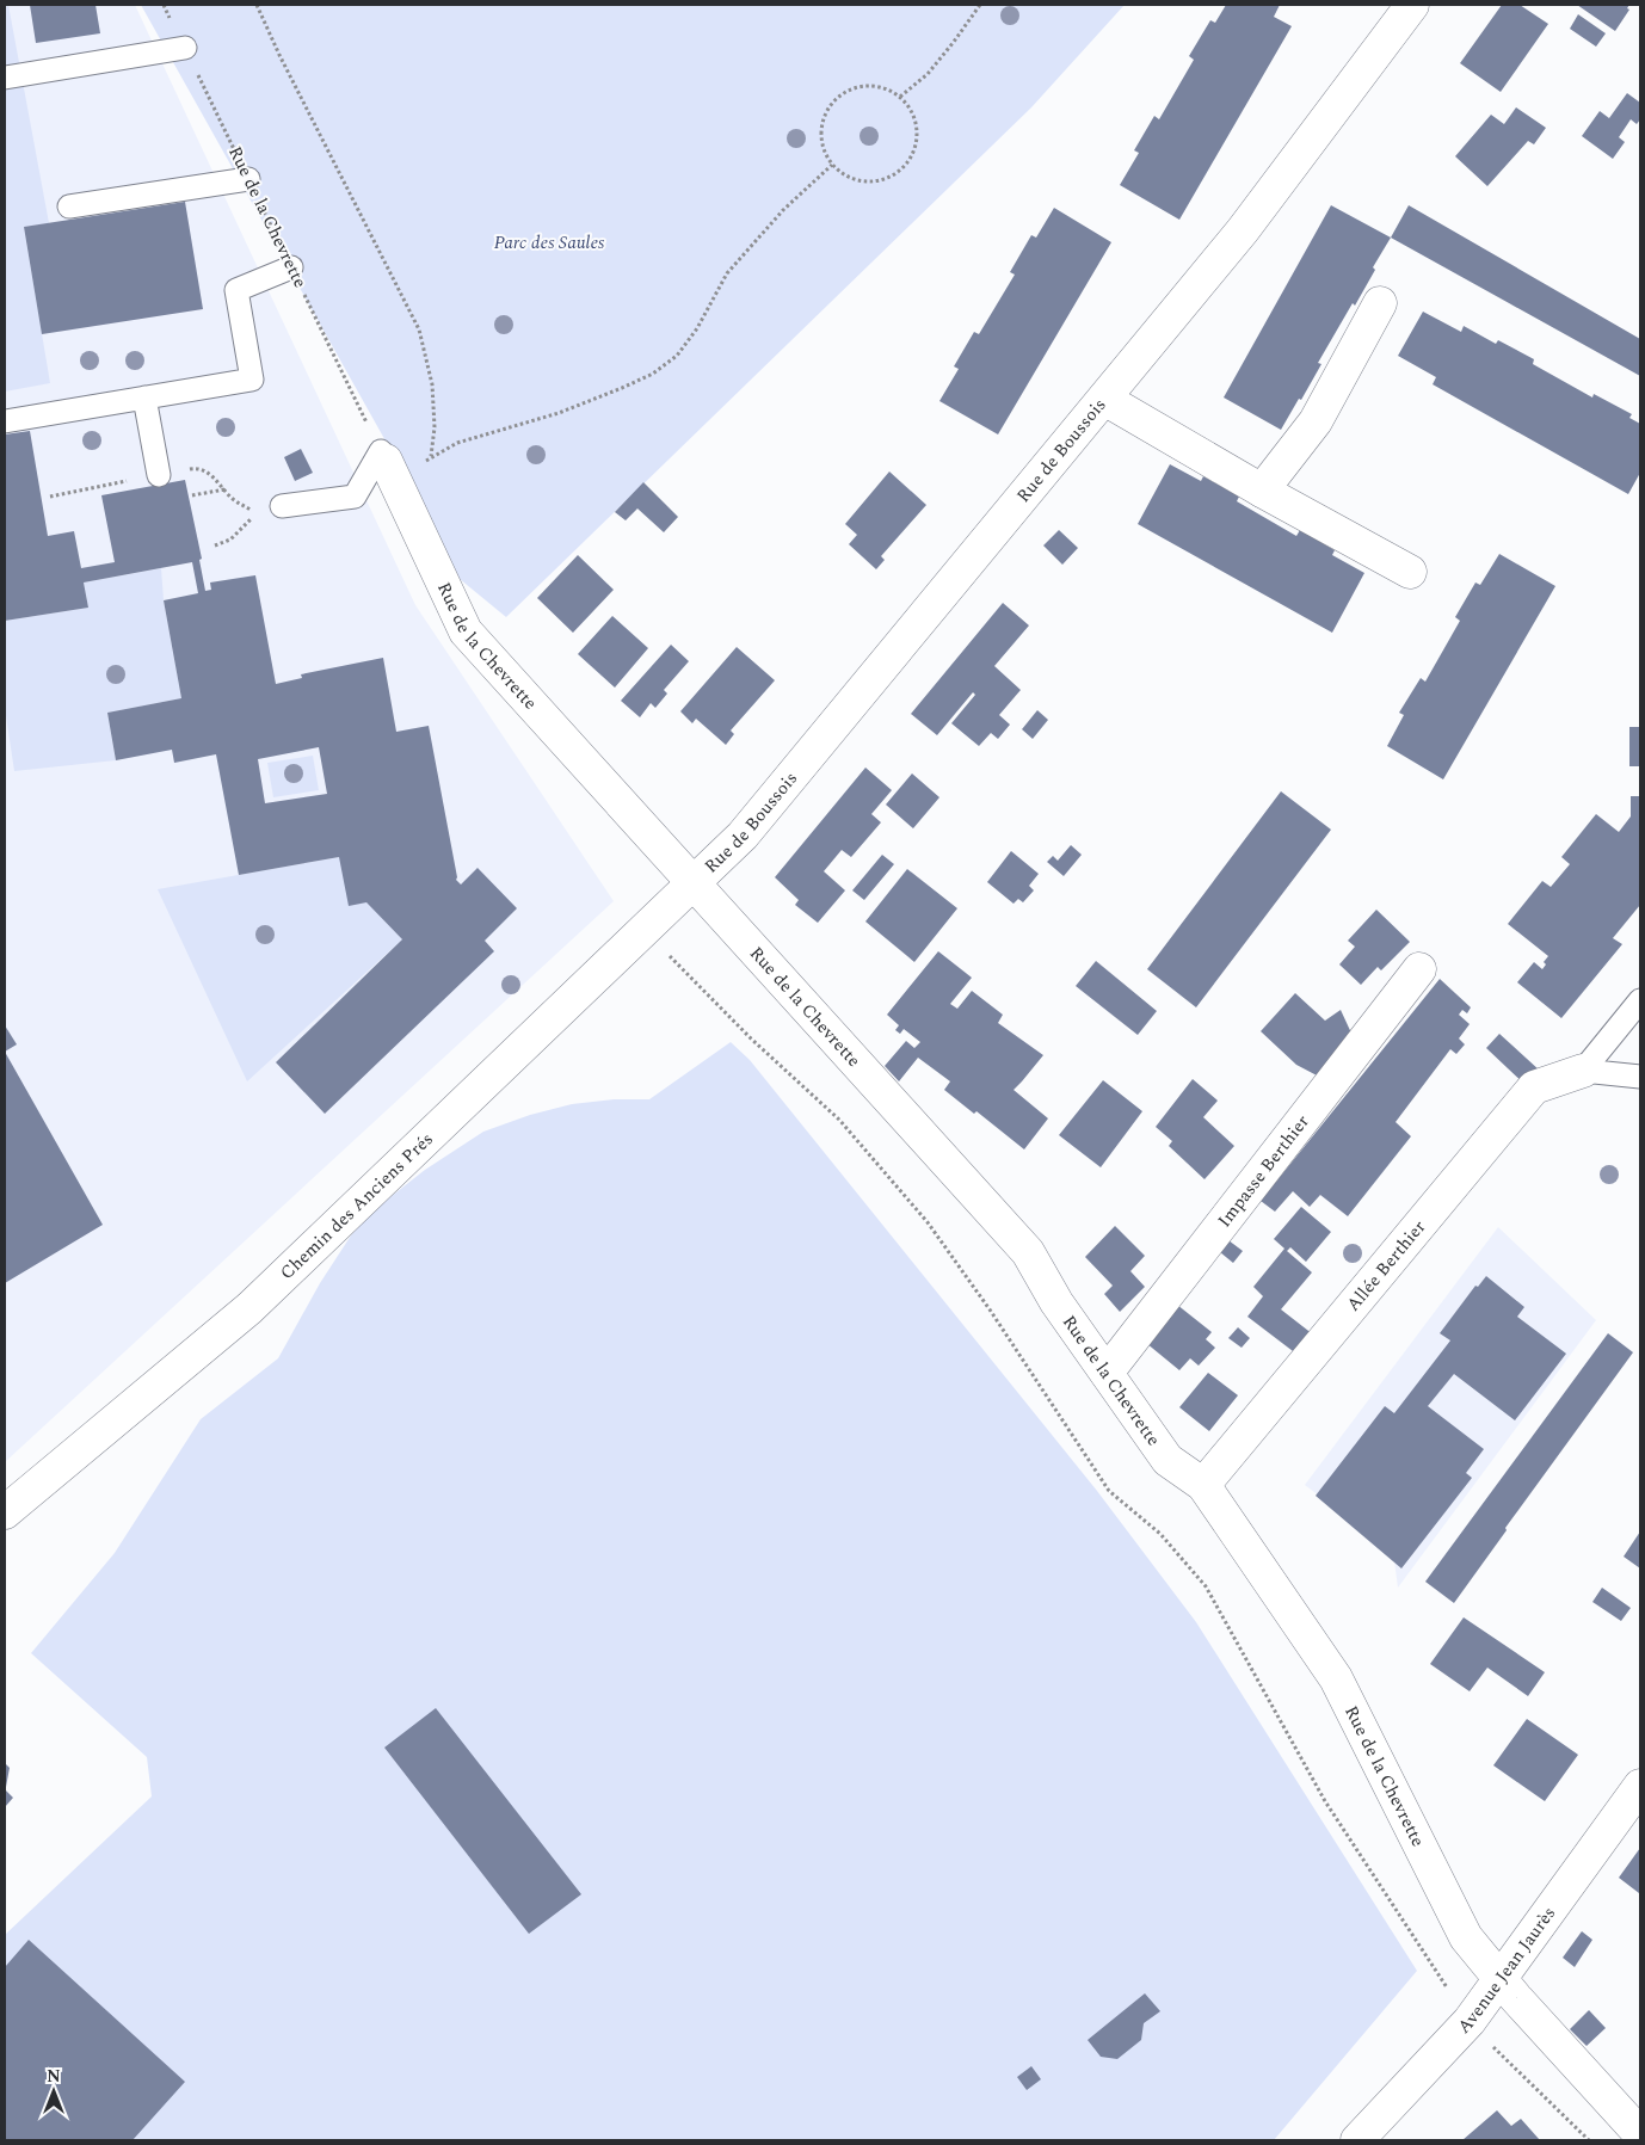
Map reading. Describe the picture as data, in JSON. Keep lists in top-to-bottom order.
{
  "streets": {
    "street": [
      "Rue de la Chevrette",
      "Rue de Boussois",
      "Impasse Berthier",
      "Chemin des Anciens Prés",
      "Allée Berthier",
      "Avenue Jean Jaurès"
    ]
  },
  "crossings": [
    ["Rue de la Chevrette", "Rue de Boussois"],
    ["Rue de la Chevrette", "Impasse Berthier"],
    ["Rue de la Chevrette", "Chemin des Anciens Prés"],
    ["Rue de la Chevrette", "Allée Berthier"],
    ["Rue de la Chevrette", "Avenue Jean Jaurès"],
    ["Rue de Boussois", "Chemin des Anciens Prés"]
  ],
  "parks": ["Parc des Saules"],
  "north": "top"
}
